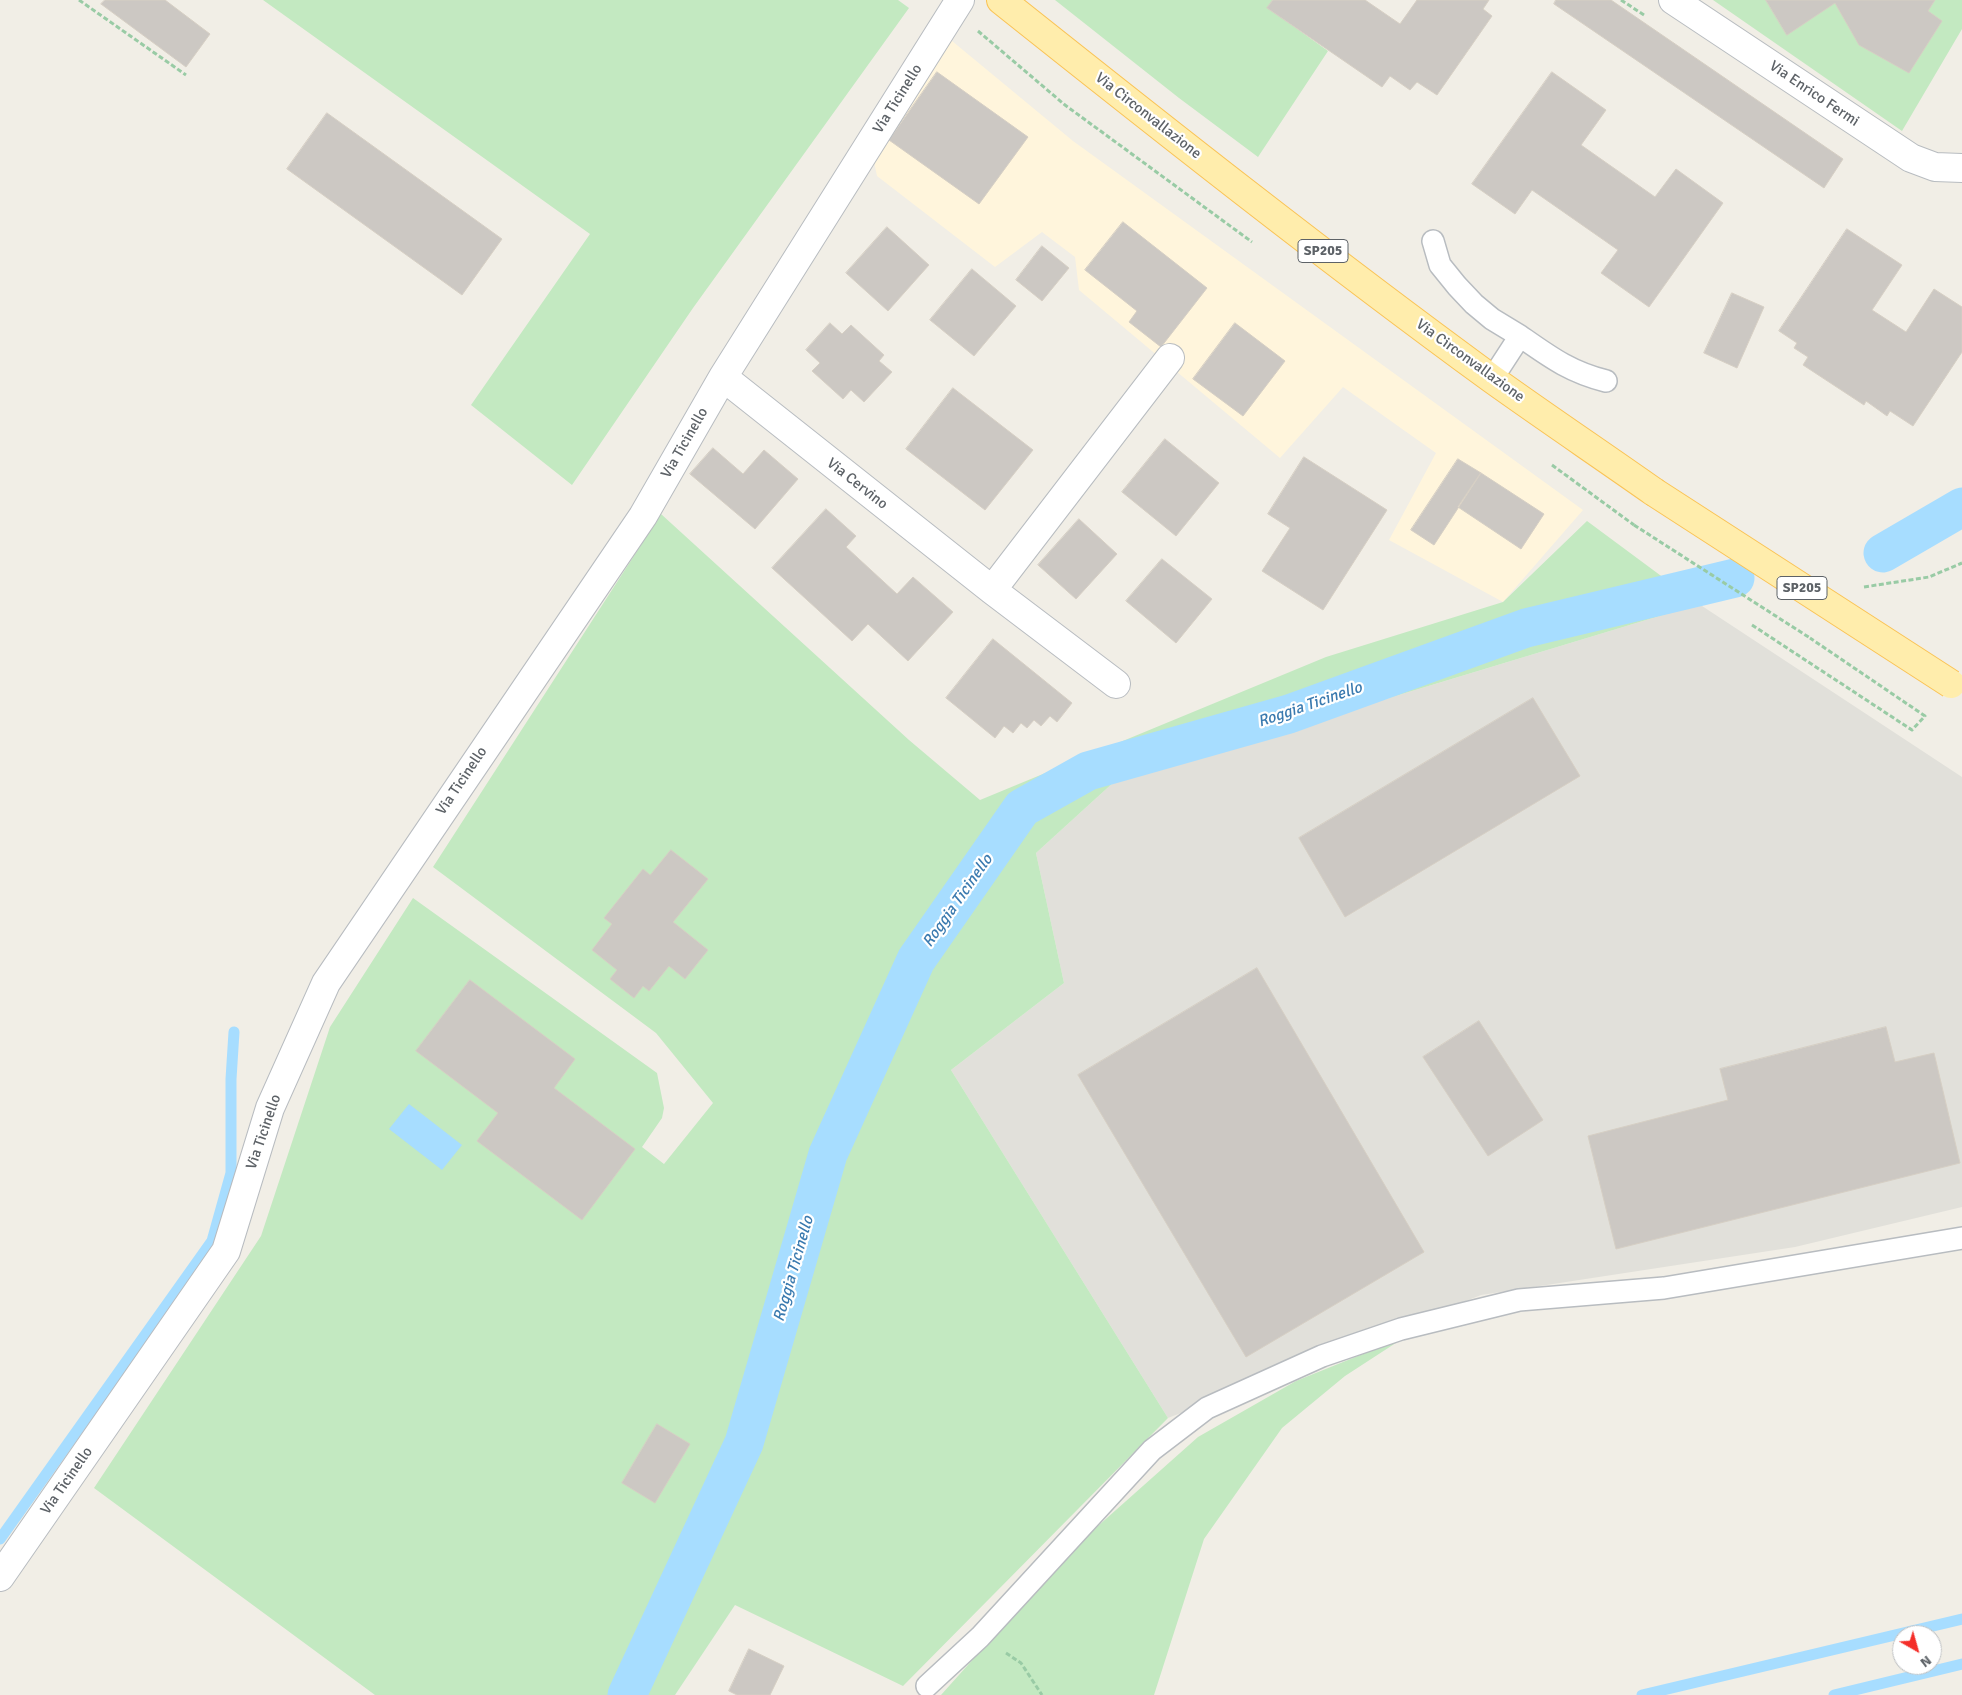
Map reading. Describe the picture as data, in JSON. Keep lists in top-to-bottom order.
{
  "streets": {
    "main road": ["Via Circonvallazione", "SP205"],
    "street": ["Via Enrico Fermi", "Via Ticinello", "Via Cervino"]
  },
  "crossings": [
    ["Via Ticinello", "Via Cervino"]
  ],
  "water": ["Roggia Ticinello"],
  "north": "bottom right"
}
